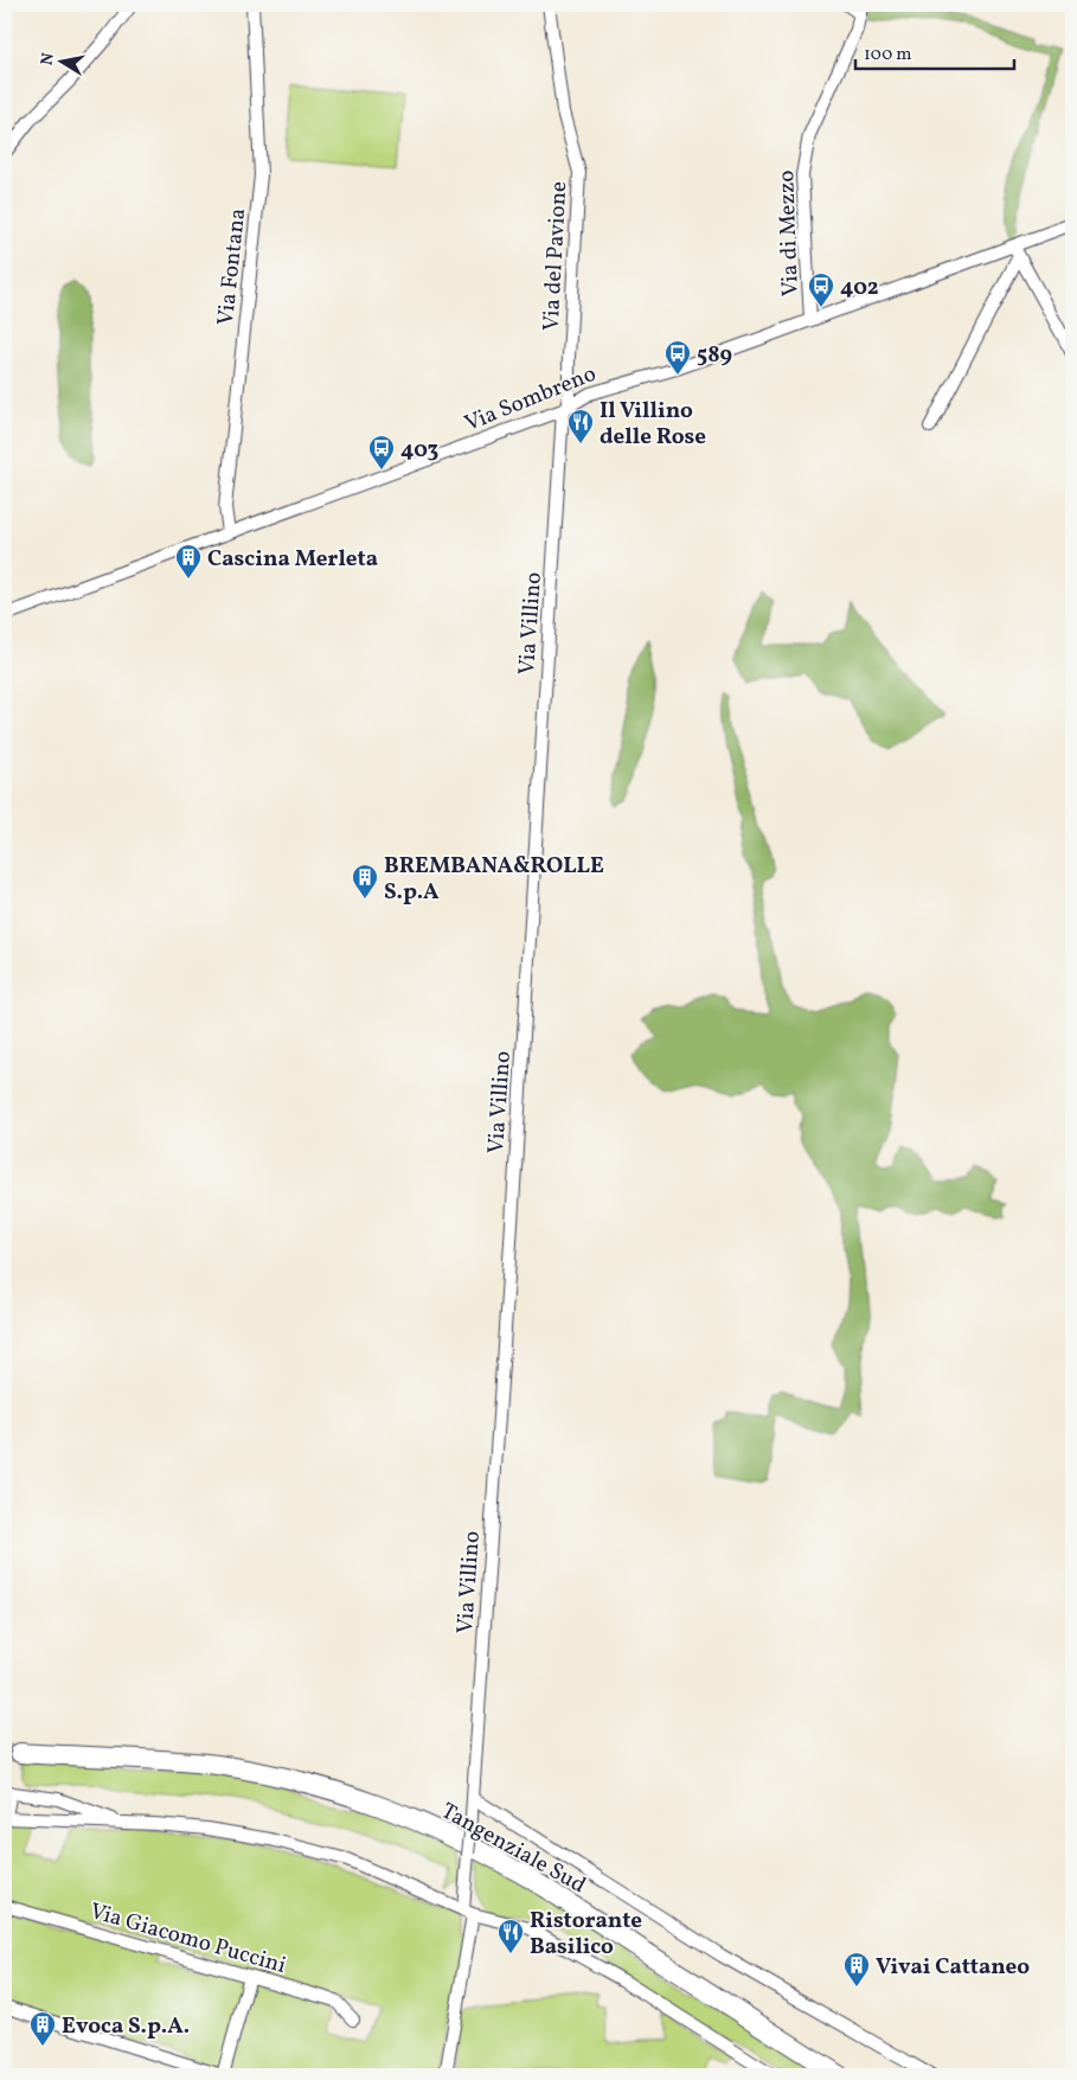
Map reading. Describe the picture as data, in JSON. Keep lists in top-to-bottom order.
{
  "streets": {
    "highway": ["Tangenziale Sud"],
    "street": [
      "Via di Mezzo",
      "Via del Pavione",
      "Via Fontana",
      "Via Sombreno",
      "Via Villino",
      "Via Giacomo Puccini"
    ]
  },
  "crossings": [
    ["Via di Mezzo", "Via Sombreno"],
    ["Via del Pavione", "Via Sombreno"],
    ["Via del Pavione", "Via Villino"],
    ["Via Fontana", "Via Sombreno"],
    ["Via Sombreno", "Via Villino"]
  ],
  "places": {
    "bus stop": ["402", "589", "403"],
    "restaurant": ["Il Villino delle Rose", "Ristorante Basilico"],
    "building": [
      "Cascina Merleta",
      "BREMBANA&ROLLE S.p.A",
      "Vivai Cattaneo",
      "Evoca S.p.A."
    ]
  },
  "scale_bar": "100 m",
  "north": "left"
}
